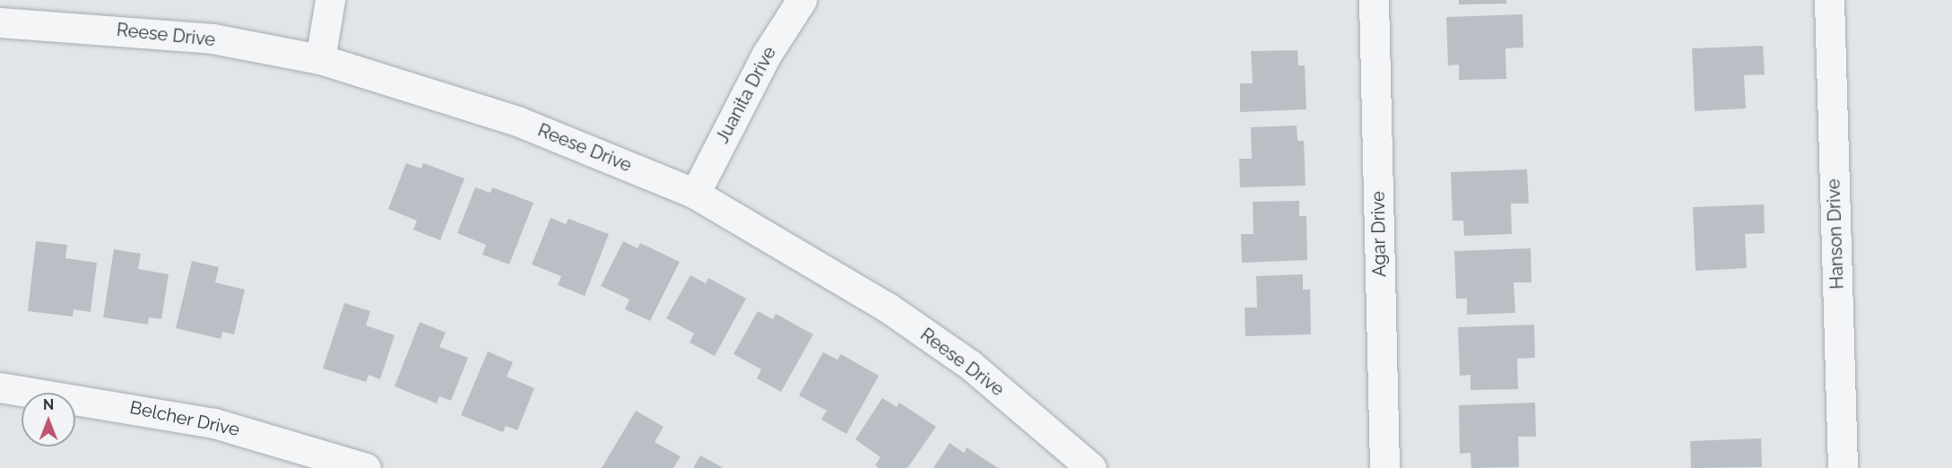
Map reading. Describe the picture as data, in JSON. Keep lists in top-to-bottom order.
{
  "streets": {
    "street": [
      "Reese Drive",
      "Juanita Drive",
      "Agar Drive",
      "Hanson Drive",
      "Belcher Drive"
    ]
  },
  "crossings": [
    ["Reese Drive", "Juanita Drive"]
  ],
  "north": "top"
}
